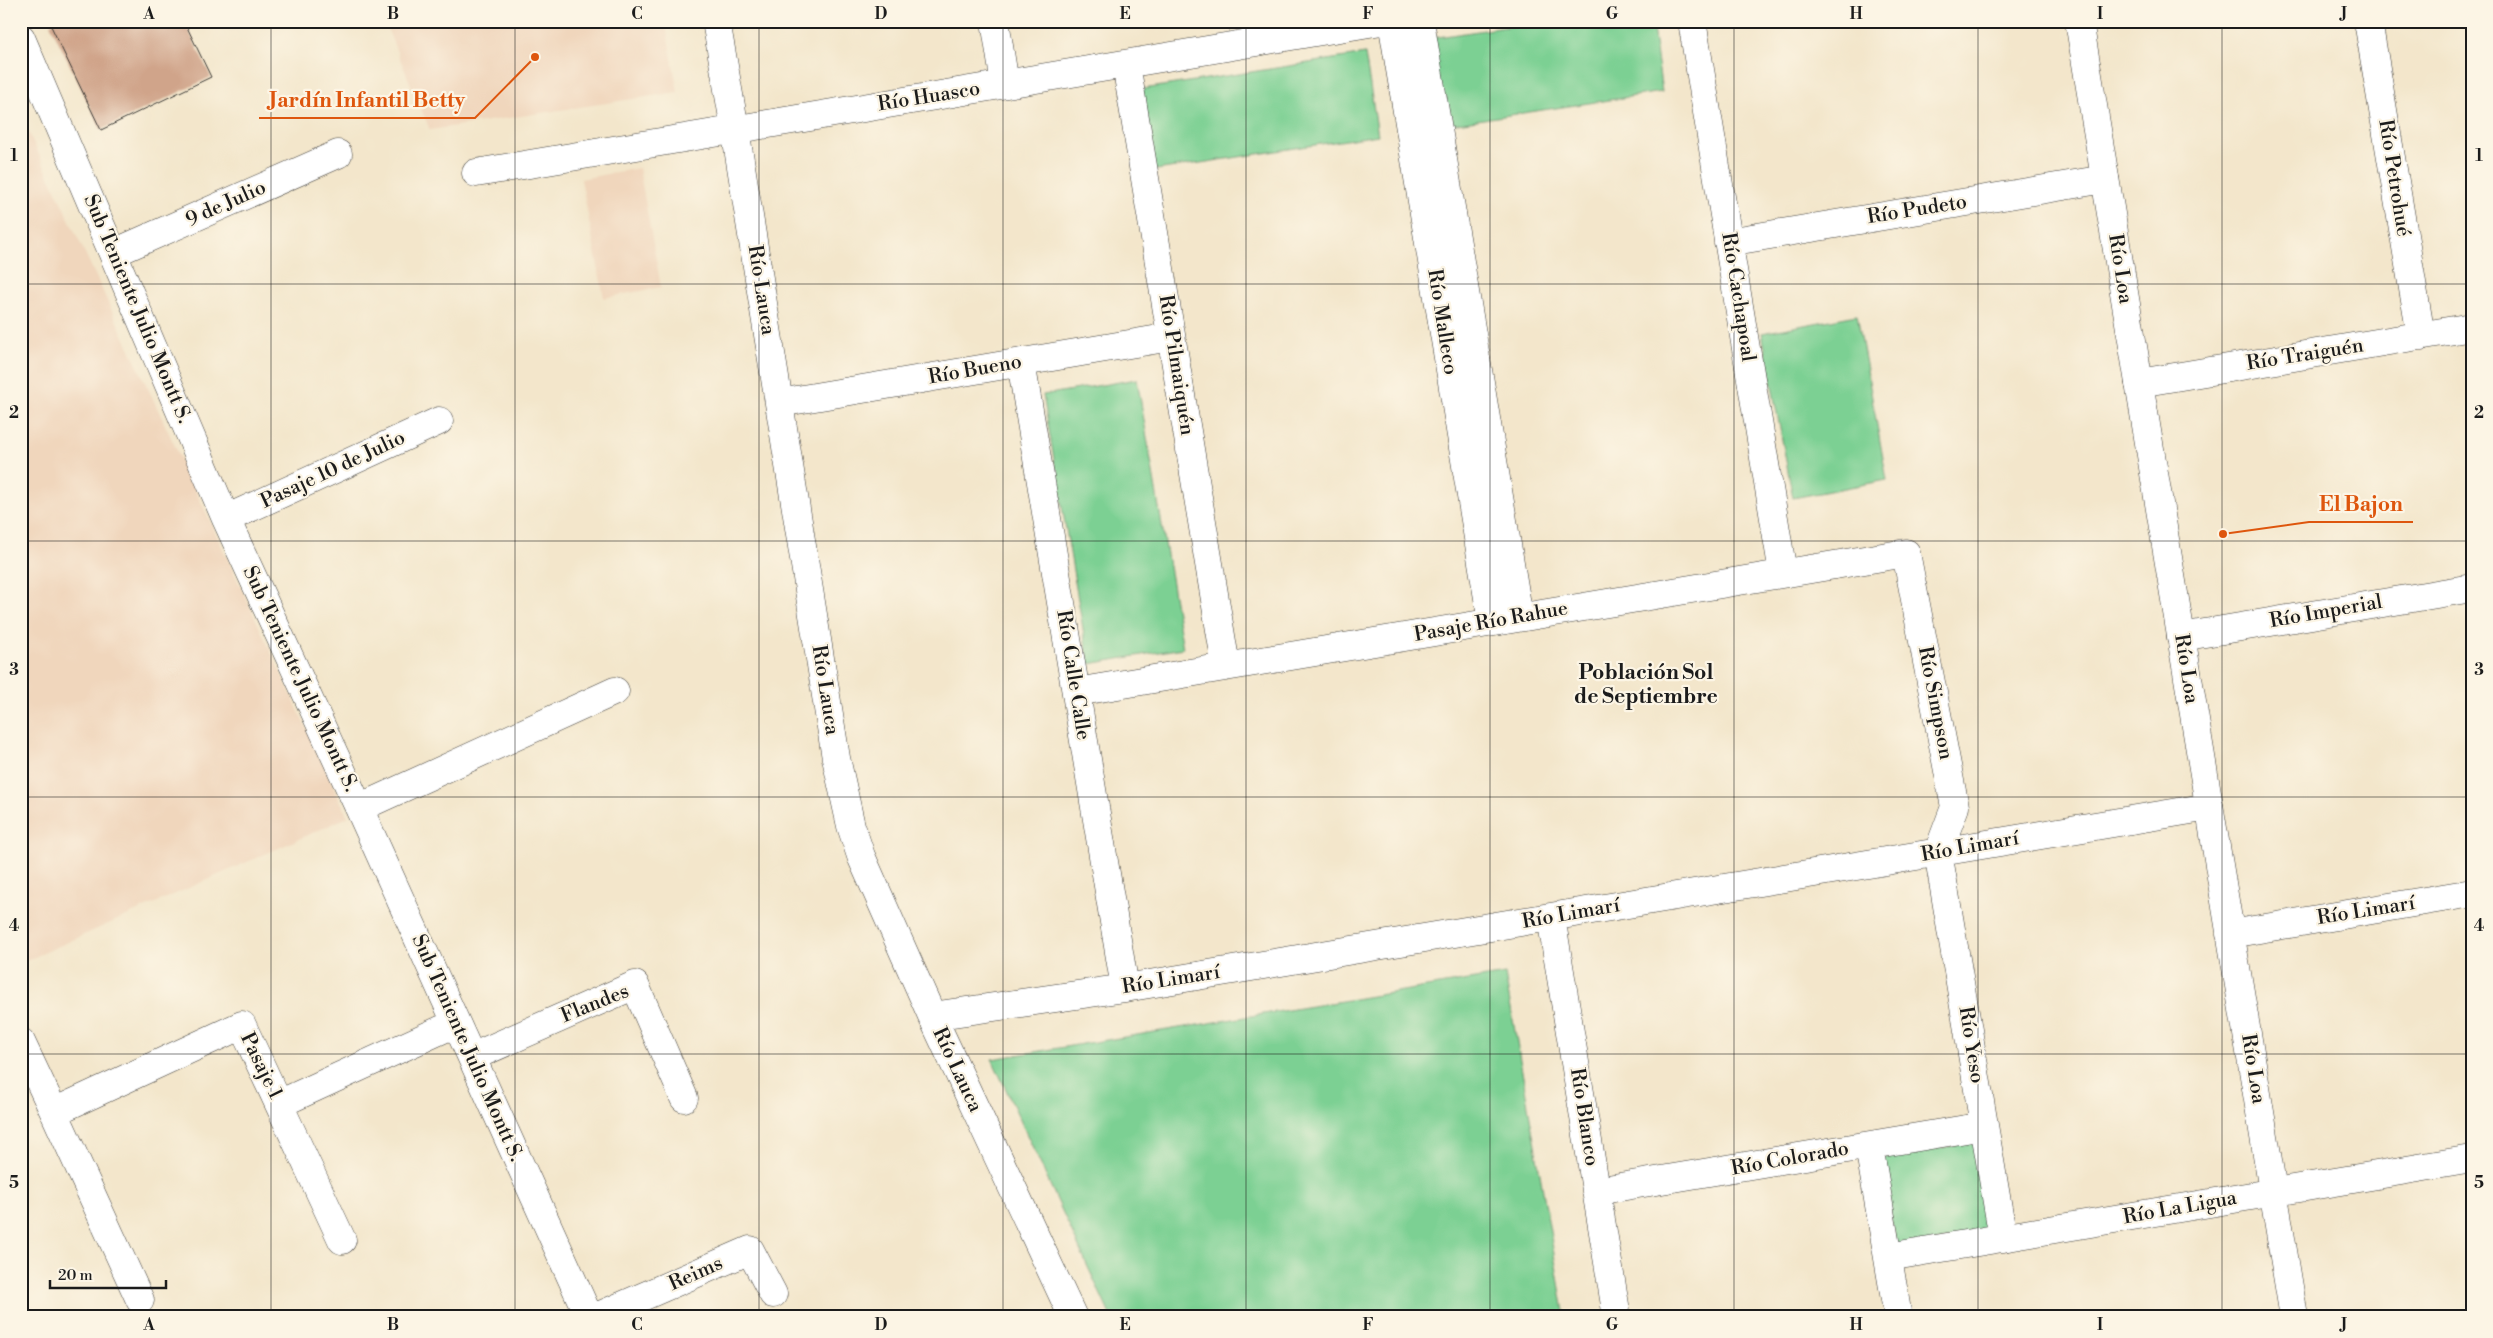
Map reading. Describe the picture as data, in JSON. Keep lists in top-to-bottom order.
{
  "streets": {
    "street": [
      "Río Huasco",
      "Río Petrohué",
      "9 de Julio",
      "Río Pudeto",
      "Río Loa",
      "Río Lauca",
      "Río Cachapoal",
      "Sub Teniente Julio Montt S.",
      "Río Malleco",
      "Río Traiguén",
      "Río Pilmaiquén",
      "Río Bueno",
      "Pasaje 10 de Julio",
      "Río Imperial",
      "Pasaje Río Rahue",
      "Río Calle Calle",
      "Río Simpson",
      "Río Limarí",
      "Flandes",
      "Río Yeso",
      "Pasaje 1",
      "Río Blanco",
      "Río Colorado",
      "Río La Ligua",
      "Reims"
    ]
  },
  "crossings": [
    ["Río Huasco", "Río Lauca"],
    ["Río Huasco", "Río Pilmaiquén"],
    ["Río Petrohué", "Río Traiguén"],
    ["9 de Julio", "Sub Teniente Julio Montt S."],
    ["Río Pudeto", "Río Loa"],
    ["Río Pudeto", "Río Cachapoal"],
    ["Río Loa", "Río Traiguén"],
    ["Río Loa", "Río Imperial"],
    ["Río Loa", "Río Limarí"],
    ["Río Loa", "Río La Ligua"],
    ["Río Lauca", "Río Bueno"],
    ["Río Lauca", "Río Limarí"],
    ["Río Cachapoal", "Pasaje Río Rahue"],
    ["Sub Teniente Julio Montt S.", "Pasaje 10 de Julio"],
    ["Sub Teniente Julio Montt S.", "Flandes"],
    ["Río Malleco", "Pasaje Río Rahue"],
    ["Río Pilmaiquén", "Río Bueno"],
    ["Río Pilmaiquén", "Pasaje Río Rahue"],
    ["Río Bueno", "Río Calle Calle"],
    ["Pasaje Río Rahue", "Río Calle Calle"],
    ["Pasaje Río Rahue", "Río Simpson"],
    ["Río Calle Calle", "Río Limarí"],
    ["Río Simpson", "Río Limarí"],
    ["Río Simpson", "Río Yeso"],
    ["Río Limarí", "Río Yeso"],
    ["Río Limarí", "Río Blanco"],
    ["Río Yeso", "Río Colorado"],
    ["Río Yeso", "Río La Ligua"],
    ["Río Blanco", "Río Colorado"]
  ],
  "districts": ["Población Sol de Septiembre"],
  "places": ["Jardín Infantil Betty", "El Bajon"],
  "scale_bar": "20 m",
  "grid": {
    "columns": [
      "A",
      "B",
      "C",
      "D",
      "E",
      "F",
      "G",
      "H",
      "I",
      "J"
    ],
    "rows": [
      "1",
      "2",
      "3",
      "4",
      "5"
    ]
  }
}
